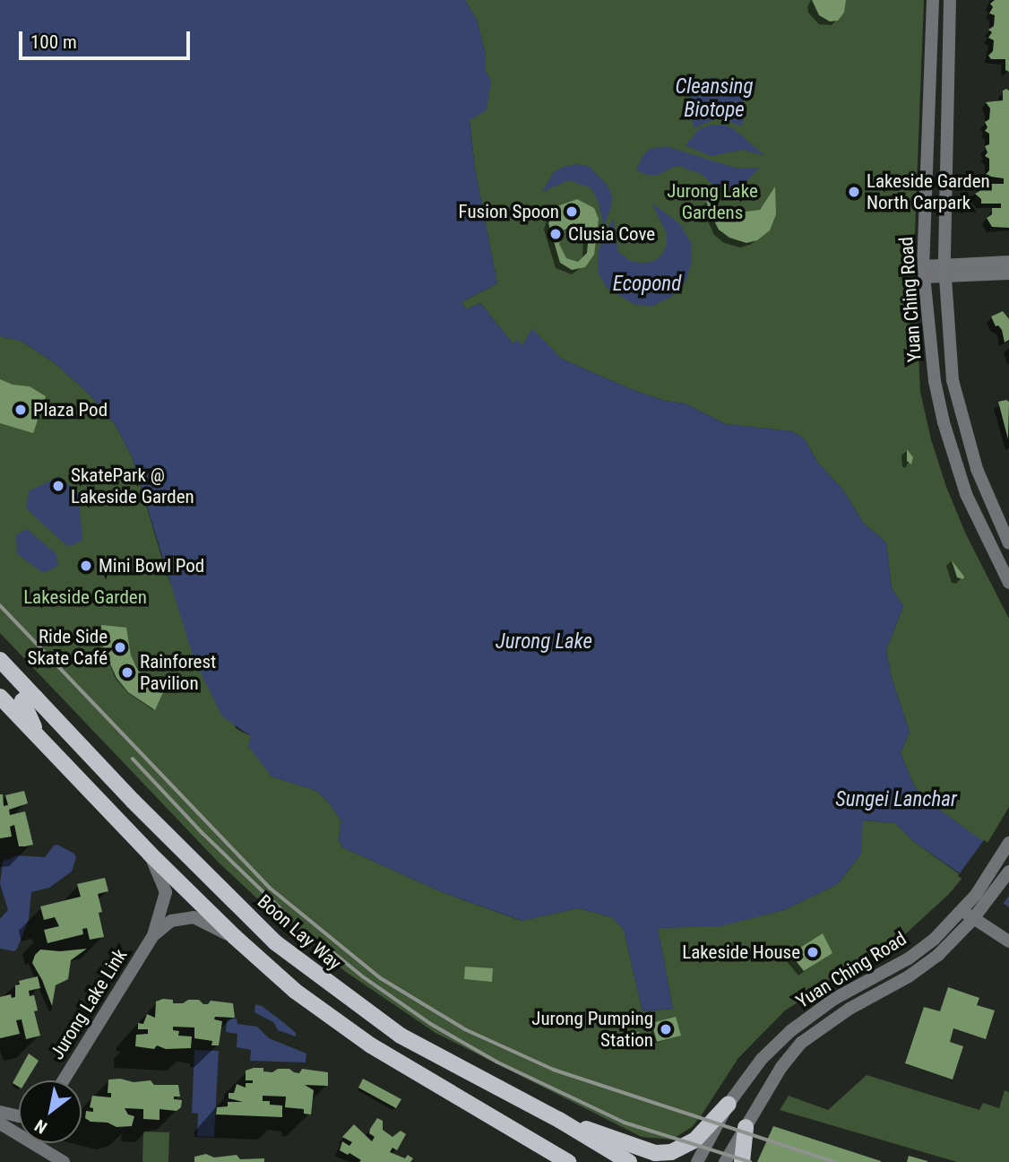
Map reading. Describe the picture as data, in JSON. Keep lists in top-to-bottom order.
{
  "streets": {
    "main road": ["Boon Lay Way"],
    "street": ["Yuan Ching Road", "Jurong Lake Link"]
  },
  "water": [
    "Cleansing Biotope",
    "Ecopond",
    "Jurong Lake",
    "Sungei Lanchar"
  ],
  "parks": ["Jurong Lake Gardens", "Lakeside Garden"],
  "places": [
    "Lakeside Garden North Carpark",
    "Fusion Spoon",
    "Clusia Cove",
    "Plaza Pod",
    "SkatePark @ Lakeside Garden",
    "Mini Bowl Pod",
    "Ride Side Skate Café",
    "Rainforest Pavilion",
    "Lakeside House",
    "Jurong Pumping Station"
  ],
  "scale_bar": "100 m",
  "north": "bottom left"
}
